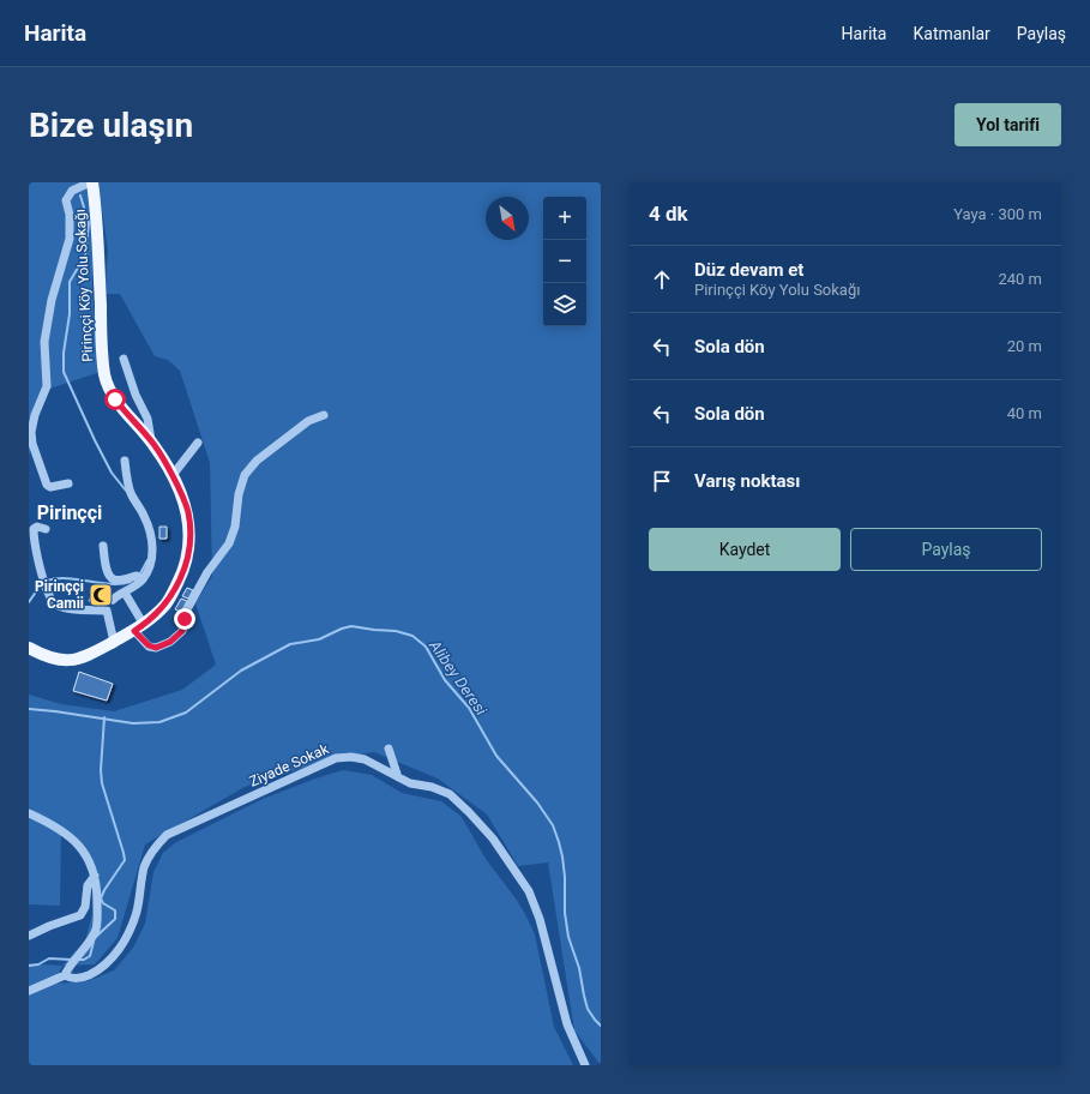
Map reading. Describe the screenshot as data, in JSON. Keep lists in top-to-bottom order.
{
  "streets": {
    "main road": ["Pirinççi Köy Yolu Sokağı"],
    "street": ["Ziyade Sokak"]
  },
  "districts": ["Pirinççi"],
  "water": ["Alibey Deresi"],
  "places": {
    "mosque": ["Pirinççi Camii"]
  },
  "north": "bottom right",
  "page": {
    "header": "Harita",
    "nav": ["Harita", "Katmanlar", "Paylaş"],
    "buttons": [
      "Yol tarifi",
      ["Kaydet", "Paylaş"]
    ],
    "title": "Bize ulaşın",
    "heading": ["4 dk", "Yaya · 300 m"],
    "map_buttons": ["+", "−"],
    "list": [
      ["Düz devam et", "Pirinççi Köy Yolu Sokağı", "240 m"],
      ["Sola dön", "20 m"],
      ["Sola dön", "40 m"],
      "Varış noktası"
    ]
  }
}
